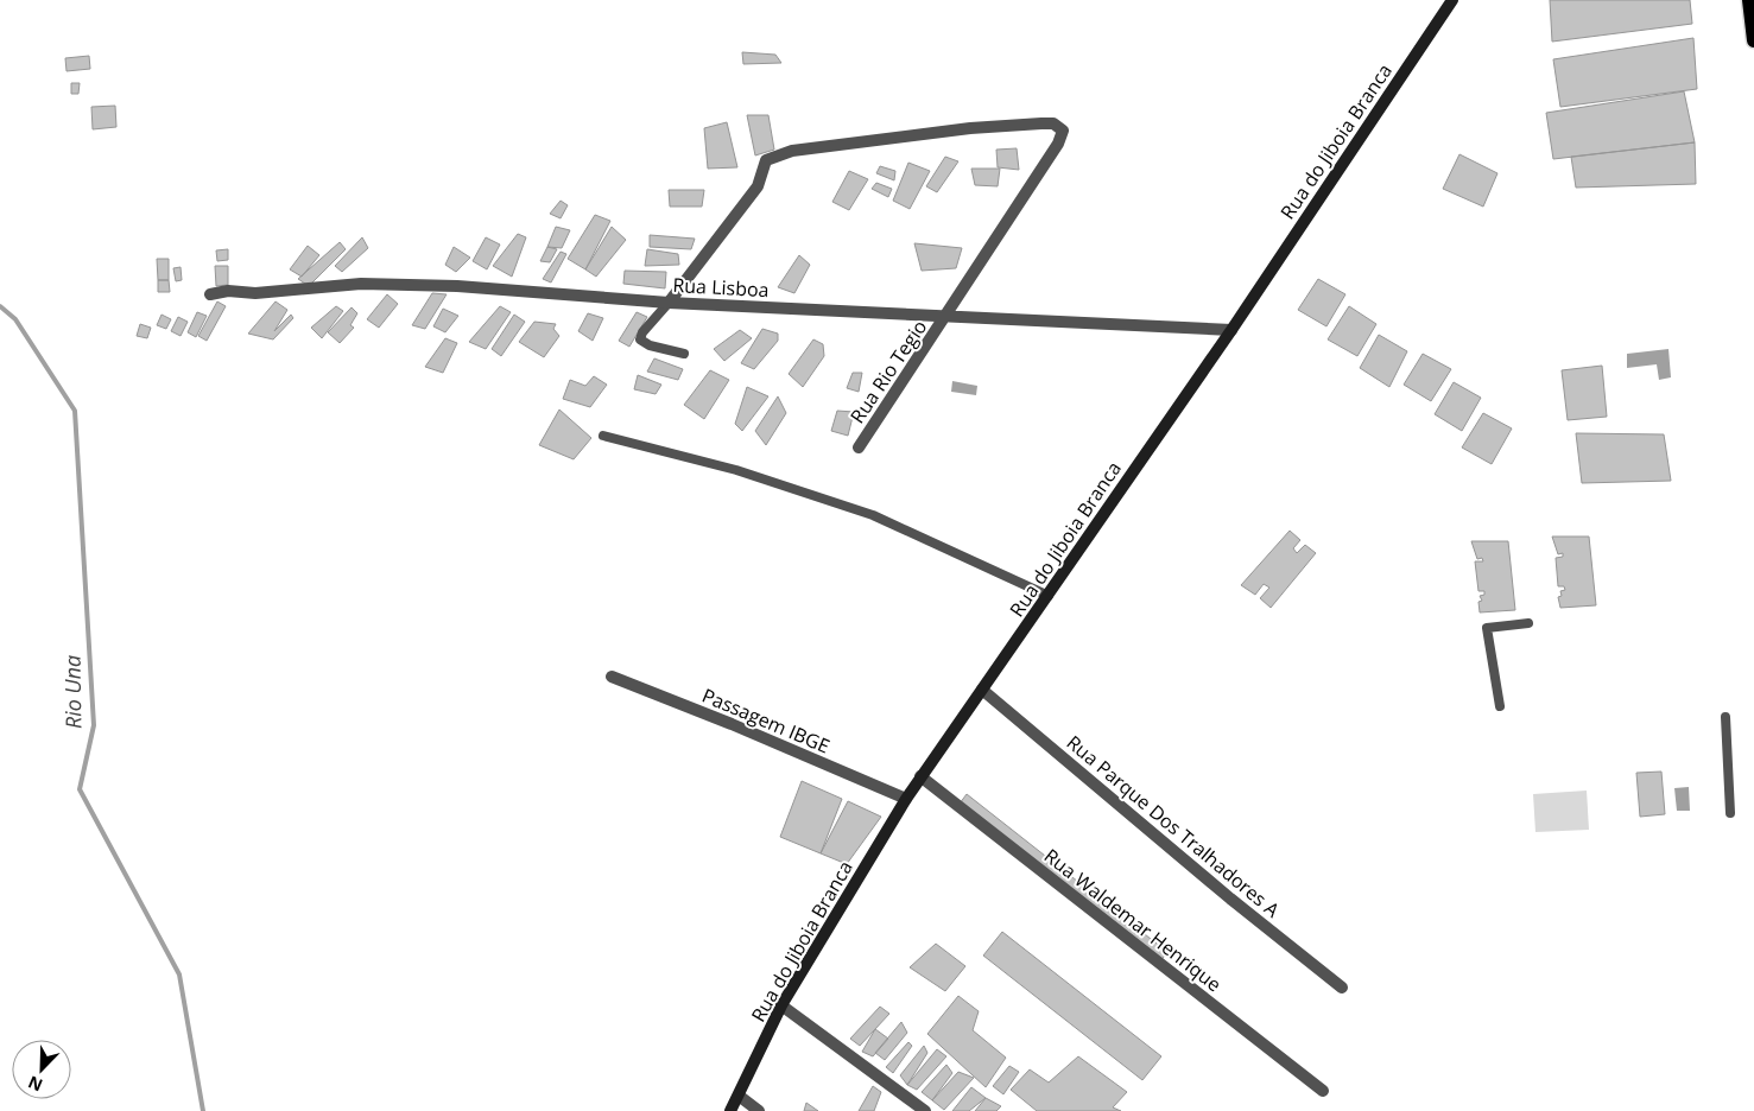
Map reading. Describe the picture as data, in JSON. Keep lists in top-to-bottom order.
{
  "streets": {
    "main road": ["Rua do Jiboia Branca"],
    "street": [
      "Rua Lisboa",
      "Rua Rio Tegio",
      "Passagem IBGE",
      "Rua Parque Dos Tralhadores A",
      "Rua Waldemar Henrique"
    ]
  },
  "crossings": [
    ["Rua do Jiboia Branca", "Rua Lisboa"],
    ["Rua do Jiboia Branca", "Passagem IBGE"],
    ["Rua do Jiboia Branca", "Rua Parque Dos Tralhadores A"],
    ["Rua do Jiboia Branca", "Rua Waldemar Henrique"],
    ["Rua Lisboa", "Rua Rio Tegio"]
  ],
  "water": ["Rio Una"],
  "north": "bottom left"
}
